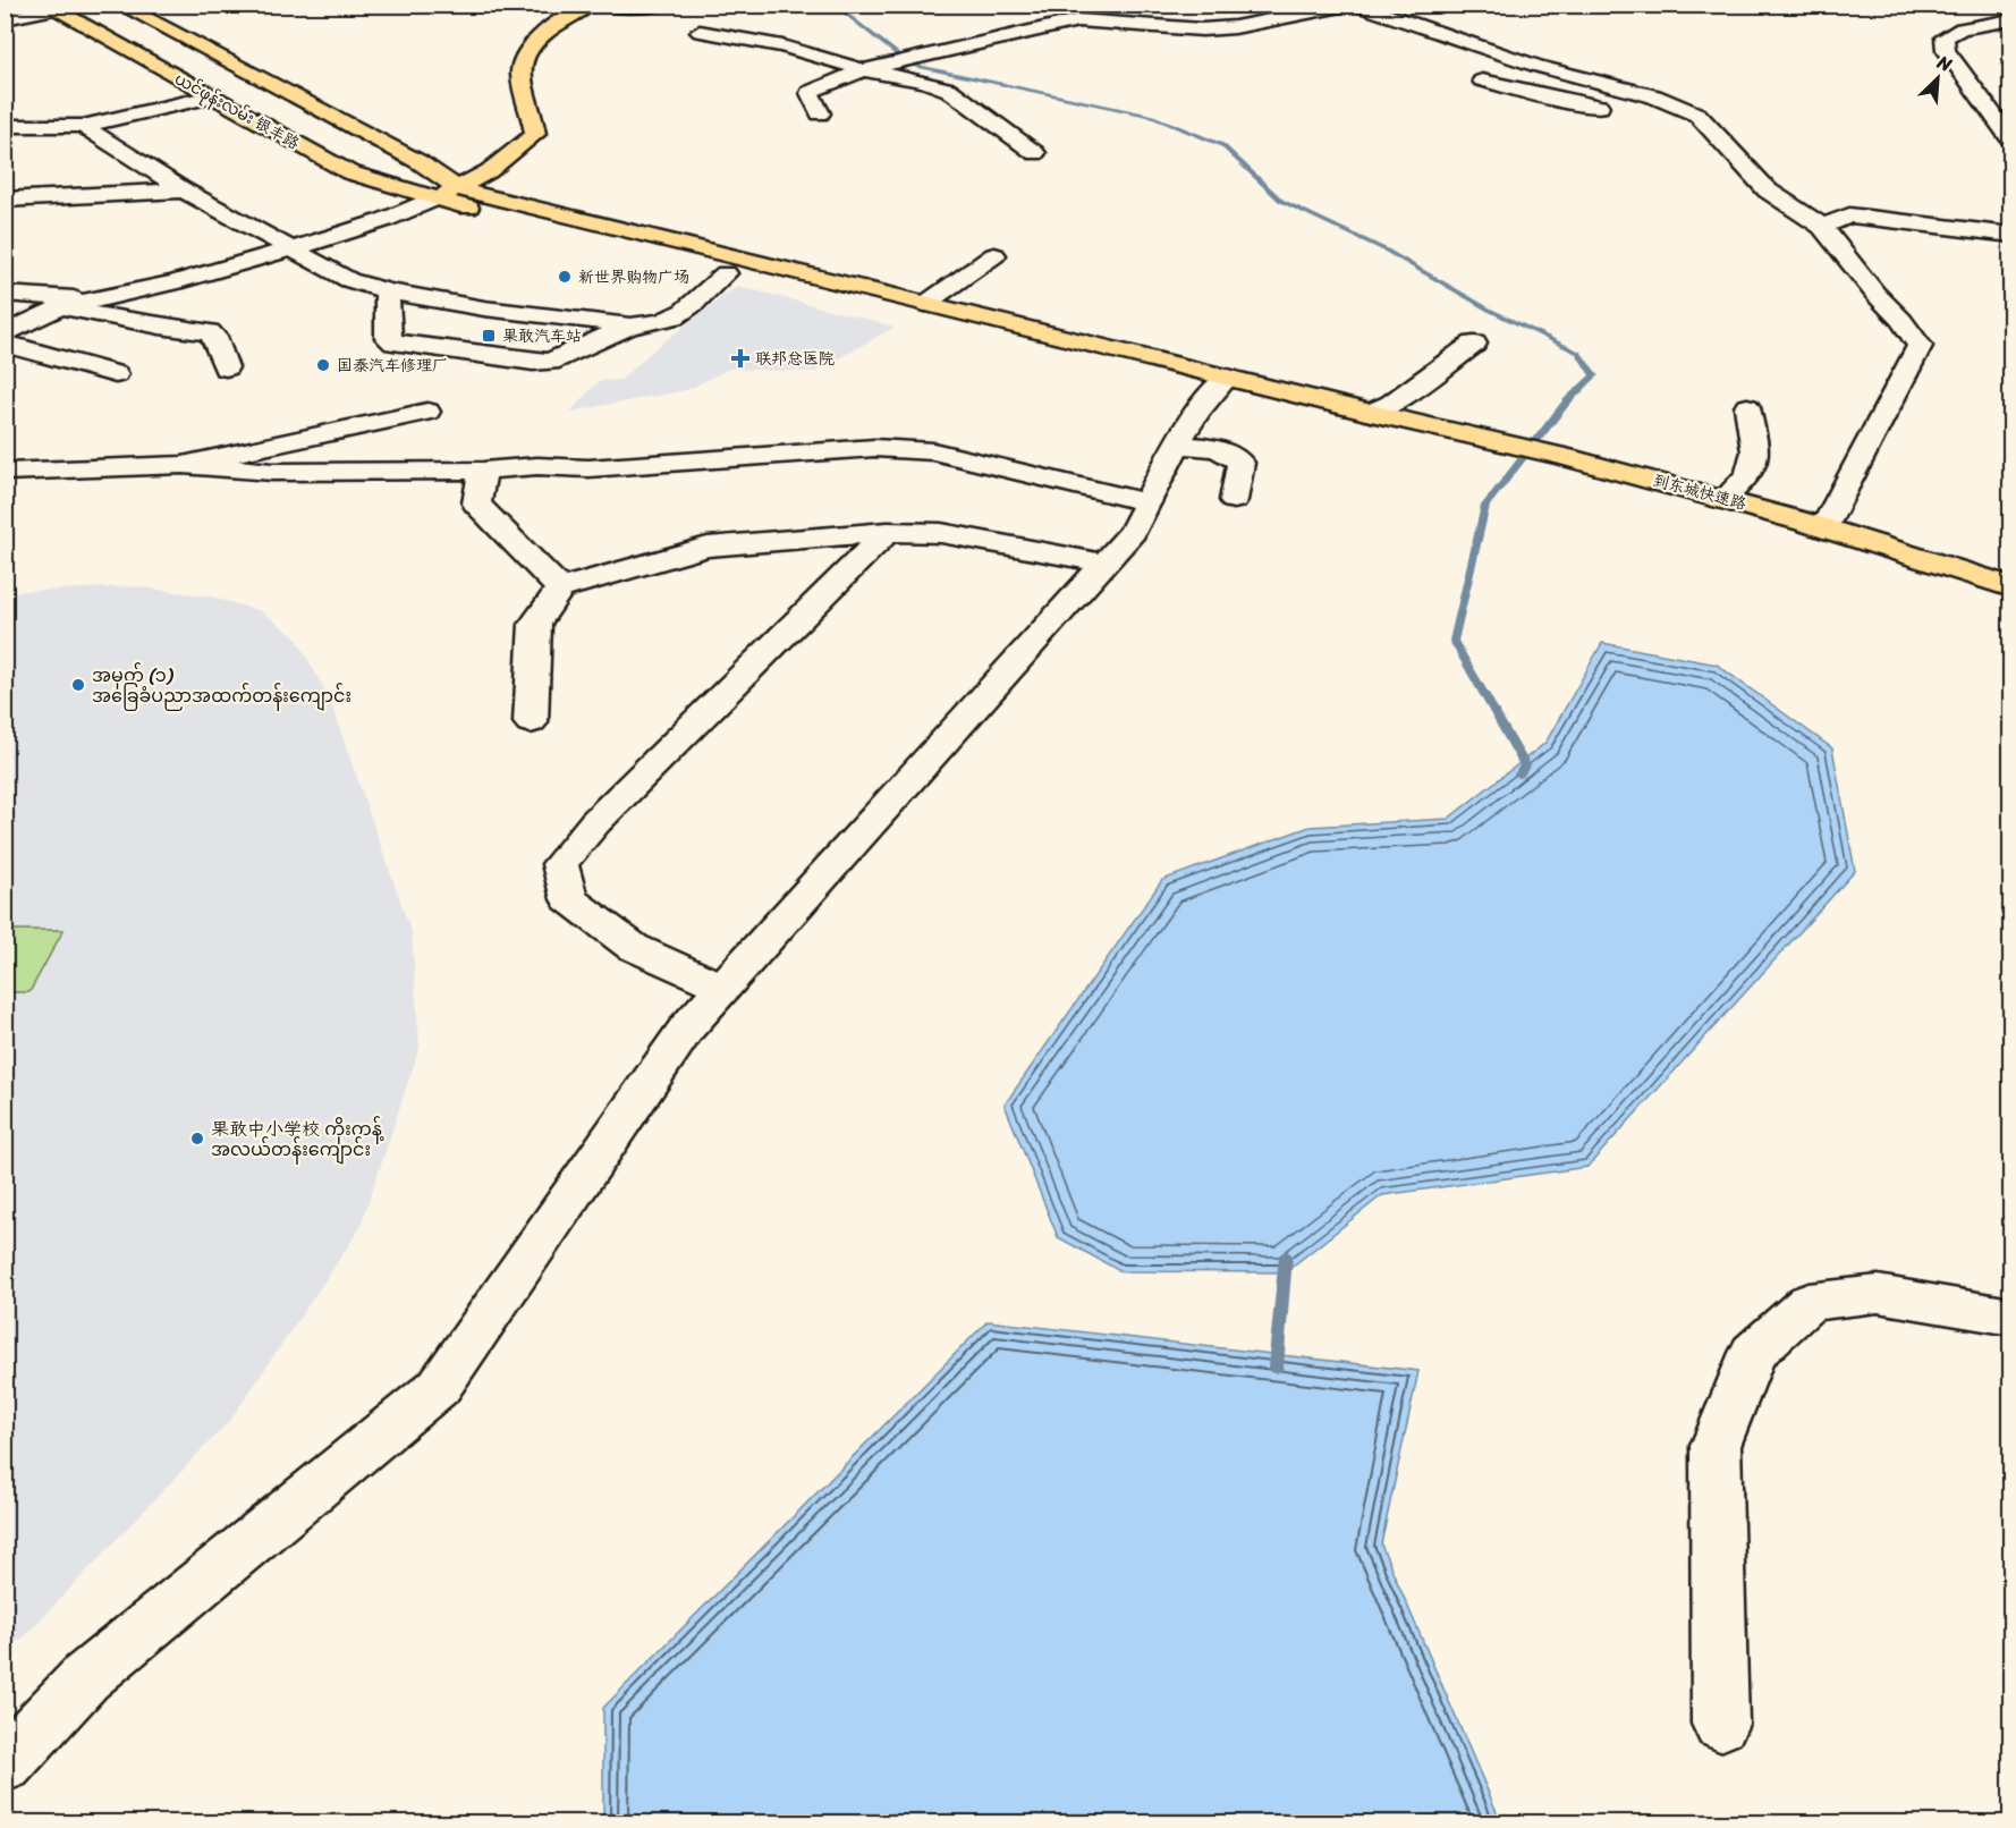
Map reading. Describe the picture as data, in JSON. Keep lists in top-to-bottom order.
{
  "streets": {
    "main road": ["ယင်ဖုန်းလမ်း 银丰路", "到东城快速路"]
  },
  "places": {
    "other": [
      "新世界购物广场",
      "国泰汽车修理厂",
      "အမှတ် (၁) အခြေခံပညာအထက်တန်းကျောင်း",
      "果敢中小学校 ကိုးကန့် အလယ်တန်းကျောင်း"
    ],
    "transit": ["果敢汽车站"],
    "health": ["联邦总医院"]
  },
  "north": "top right"
}
